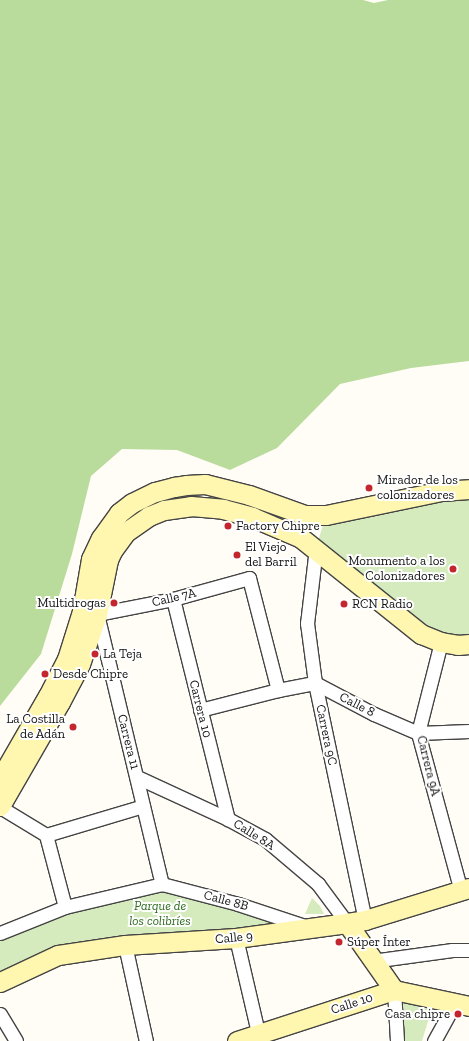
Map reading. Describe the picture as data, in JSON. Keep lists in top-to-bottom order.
{
  "streets": {
    "main road": ["Carrera 9C", "Calle 9", "Calle 10"],
    "street": [
      "Calle 7A",
      "Calle 8",
      "Carrera 10",
      "Carrera 11",
      "Carrera 9A",
      "Calle 8A",
      "Calle 8B"
    ]
  },
  "crossings": [
    ["Calle 7A", "Carrera 10"],
    ["Calle 7A", "Carrera 11"],
    ["Calle 8", "Carrera 9C"],
    ["Calle 8", "Carrera 9A"],
    ["Carrera 10", "Calle 8A"],
    ["Carrera 9C", "Calle 8A"],
    ["Carrera 9C", "Calle 9"],
    ["Carrera 9C", "Calle 10"],
    ["Carrera 11", "Calle 8A"],
    ["Carrera 11", "Calle 8B"],
    ["Carrera 9A", "Calle 9"],
    ["Calle 8A", "Calle 9"],
    ["Calle 8B", "Calle 9"]
  ],
  "parks": ["Parque de los colibríes"],
  "places": [
    "Mirador de los colonizadores",
    "Factory Chipre",
    "El Viejo del Barril",
    "Monumento a los Colonizadores",
    "Multidrogas",
    "RCN Radio",
    "La Teja",
    "Desde Chipre",
    "La Costilla de Adán",
    "Súper Ínter",
    "Casa chipre"
  ]
}
